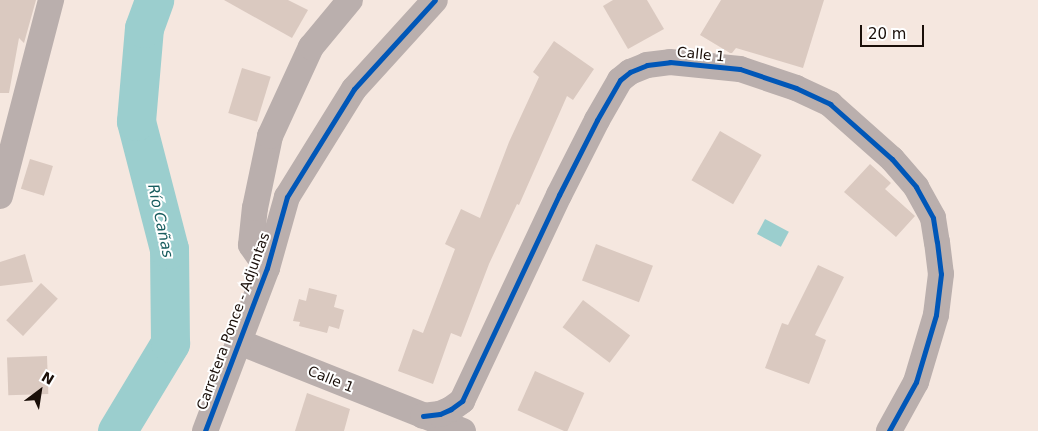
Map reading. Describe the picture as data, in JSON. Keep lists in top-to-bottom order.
{
  "streets": {
    "street": ["Calle 1", "Carretera Ponce - Adjuntas"]
  },
  "crossings": [
    ["Calle 1", "Carretera Ponce - Adjuntas"]
  ],
  "water": ["Río Cañas"],
  "scale_bar": "20 m",
  "north": "top right"
}
